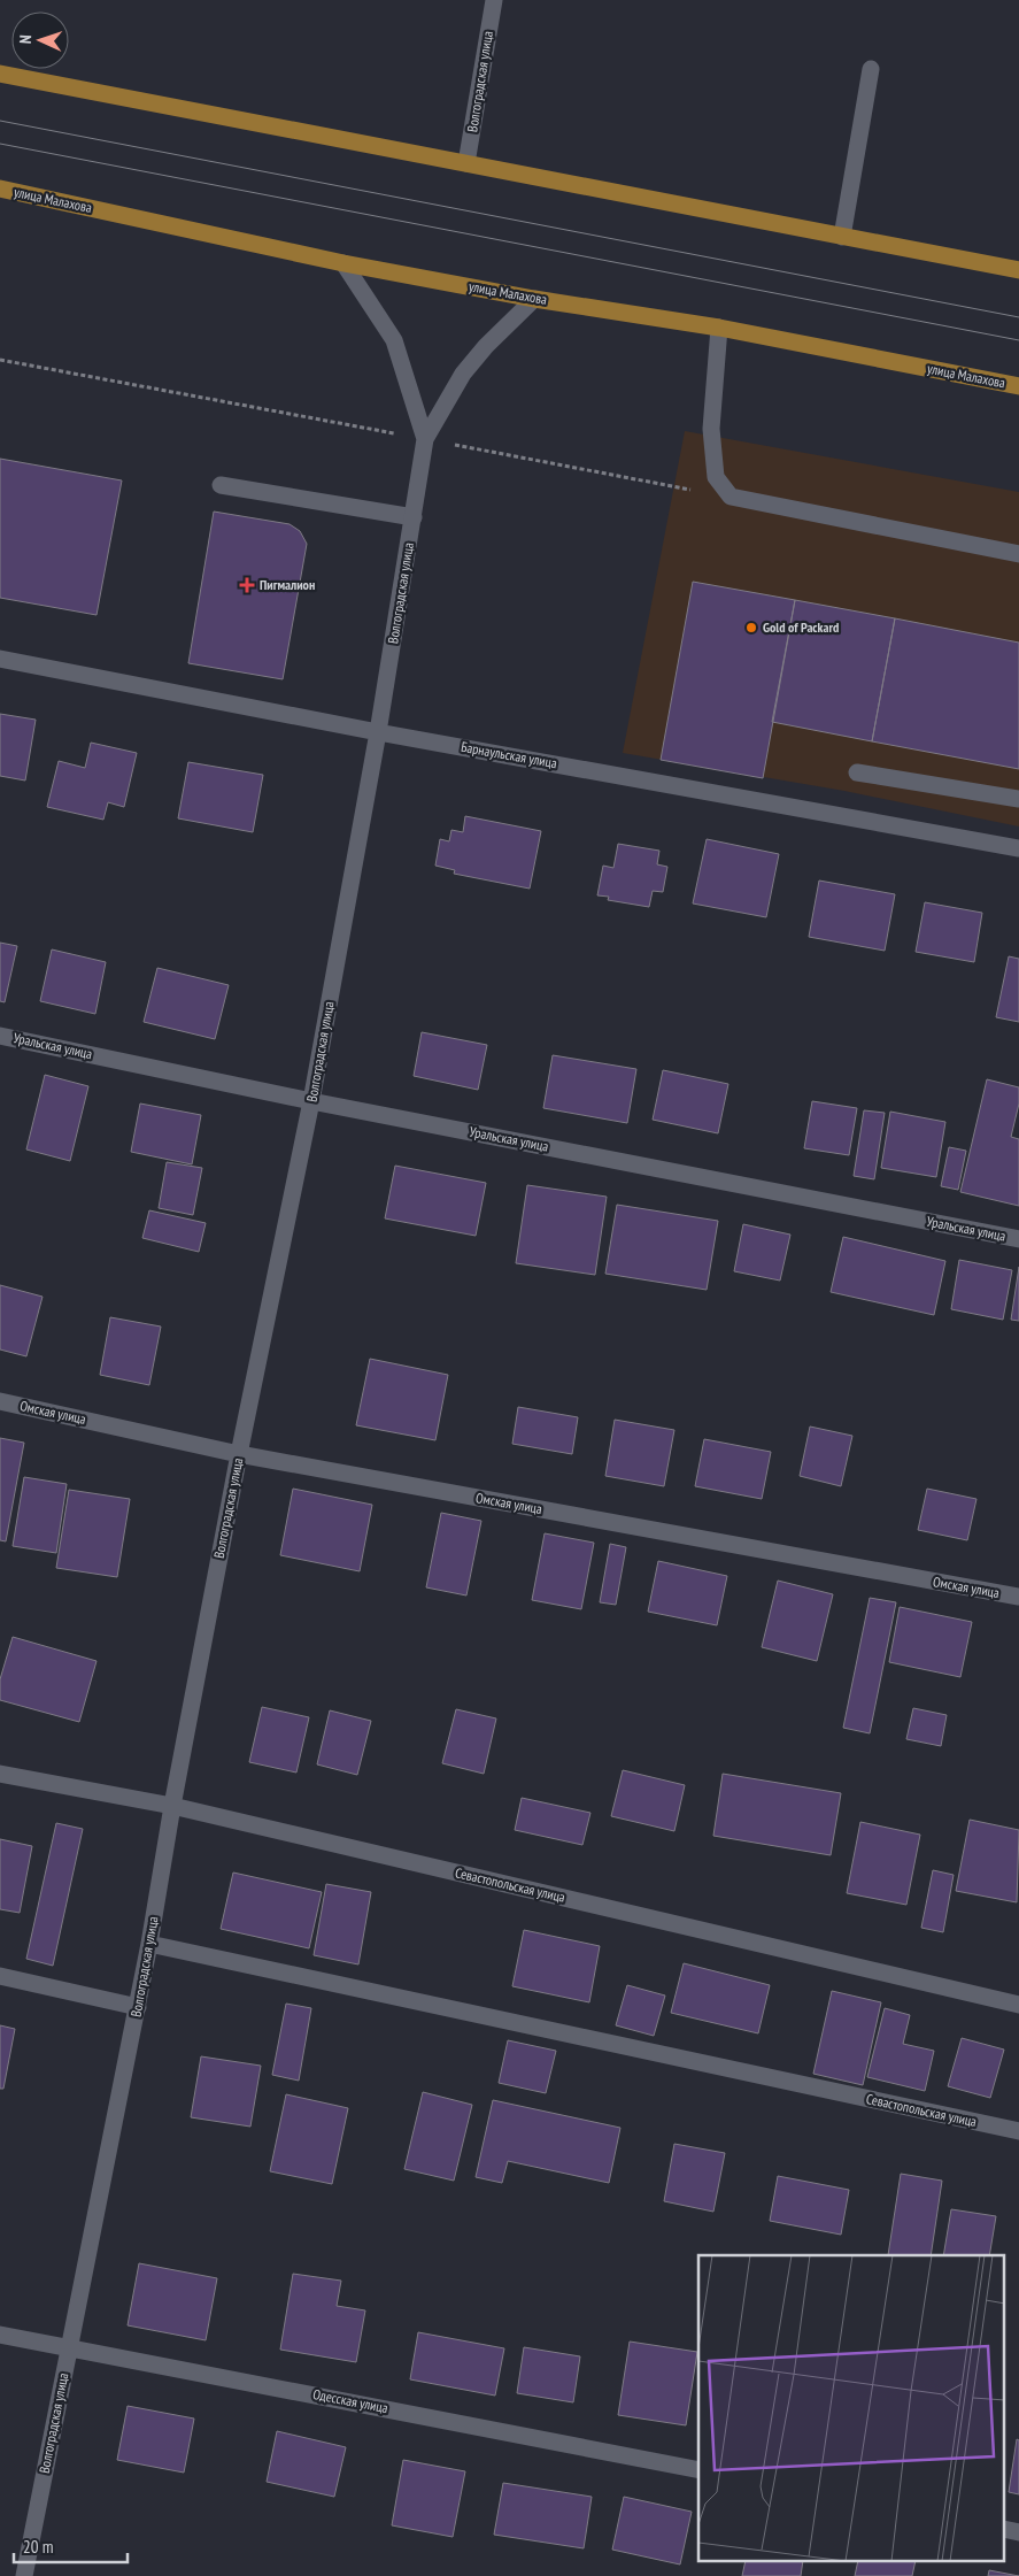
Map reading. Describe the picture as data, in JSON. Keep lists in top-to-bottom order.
{
  "streets": {
    "main road": ["улица Малахова"],
    "street": [
      "Волгоградская улица",
      "Барнаульская улица",
      "Уральская улица",
      "Омская улица",
      "Севастопольская улица",
      "Одесская улица"
    ]
  },
  "crossings": [
    ["Волгоградская улица", "улица Малахова"],
    ["Волгоградская улица", "Барнаульская улица"],
    ["Волгоградская улица", "Уральская улица"],
    ["Волгоградская улица", "Омская улица"],
    ["Волгоградская улица", "Севастопольская улица"],
    ["Волгоградская улица", "Одесская улица"]
  ],
  "places": {
    "health": ["Пигмалион"],
    "other": ["Gold of Packard"]
  },
  "scale_bar": "20 m",
  "north": "left"
}
